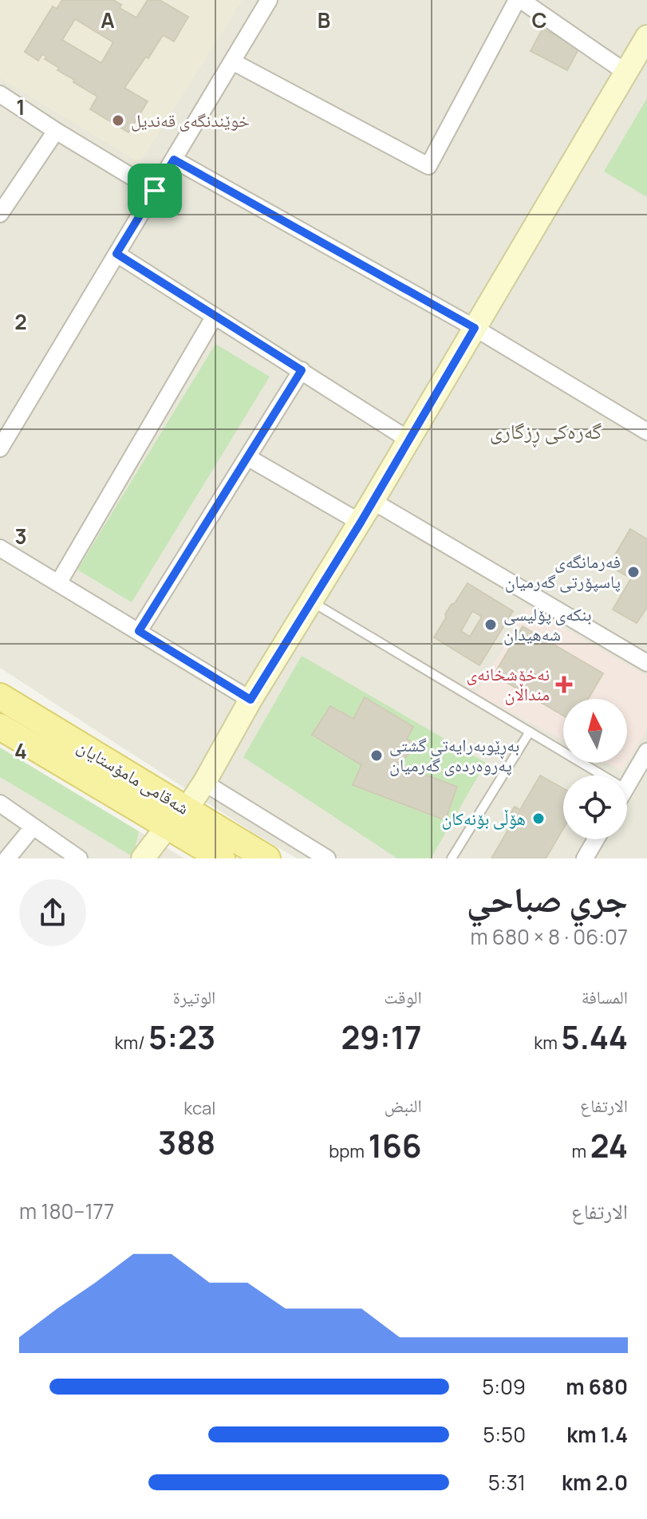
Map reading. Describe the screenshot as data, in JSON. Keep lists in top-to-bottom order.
{
  "streets": {
    "main road": ["شەقامی مامۆستایان"]
  },
  "districts": ["گەرەکی ڕزگاری"],
  "places": {
    "other": [
      "خوێندنگەی قەندیل",
      "فەرمانگەی پاسپۆرتی گەرمیان",
      "بنکەی پۆلیسی شەهیدان",
      "بەڕێوبەرایەتی گشتی پەروەردەی گەرمیان",
      "هۆڵی بۆنەکان"
    ],
    "health": ["نەخۆشخانەی منداڵان"]
  },
  "north": "top",
  "page": {
    "heading": ["جري صباحي", "06:07 · 8 × 680 m"],
    "stats": [
      ["المسافة", "5.44 km"],
      ["الوقت", "29:17"],
      ["الوتيرة", "5:23 /km"],
      ["الارتفاع", "24 m"],
      ["النبض", "166 bpm"],
      ["kcal", "388"]
    ],
    "chart": ["الارتفاع", "177–180 m"],
    "list": [
      {
        "name": "680 m",
        "note": "5:09"
      },
      {
        "name": "1.4 km",
        "note": "5:50"
      },
      {
        "name": "2.0 km",
        "note": "5:31"
      }
    ]
  },
  "grid": {
    "columns": ["A", "B", "C"],
    "rows": [
      "1",
      "2",
      "3",
      "4"
    ]
  }
}
